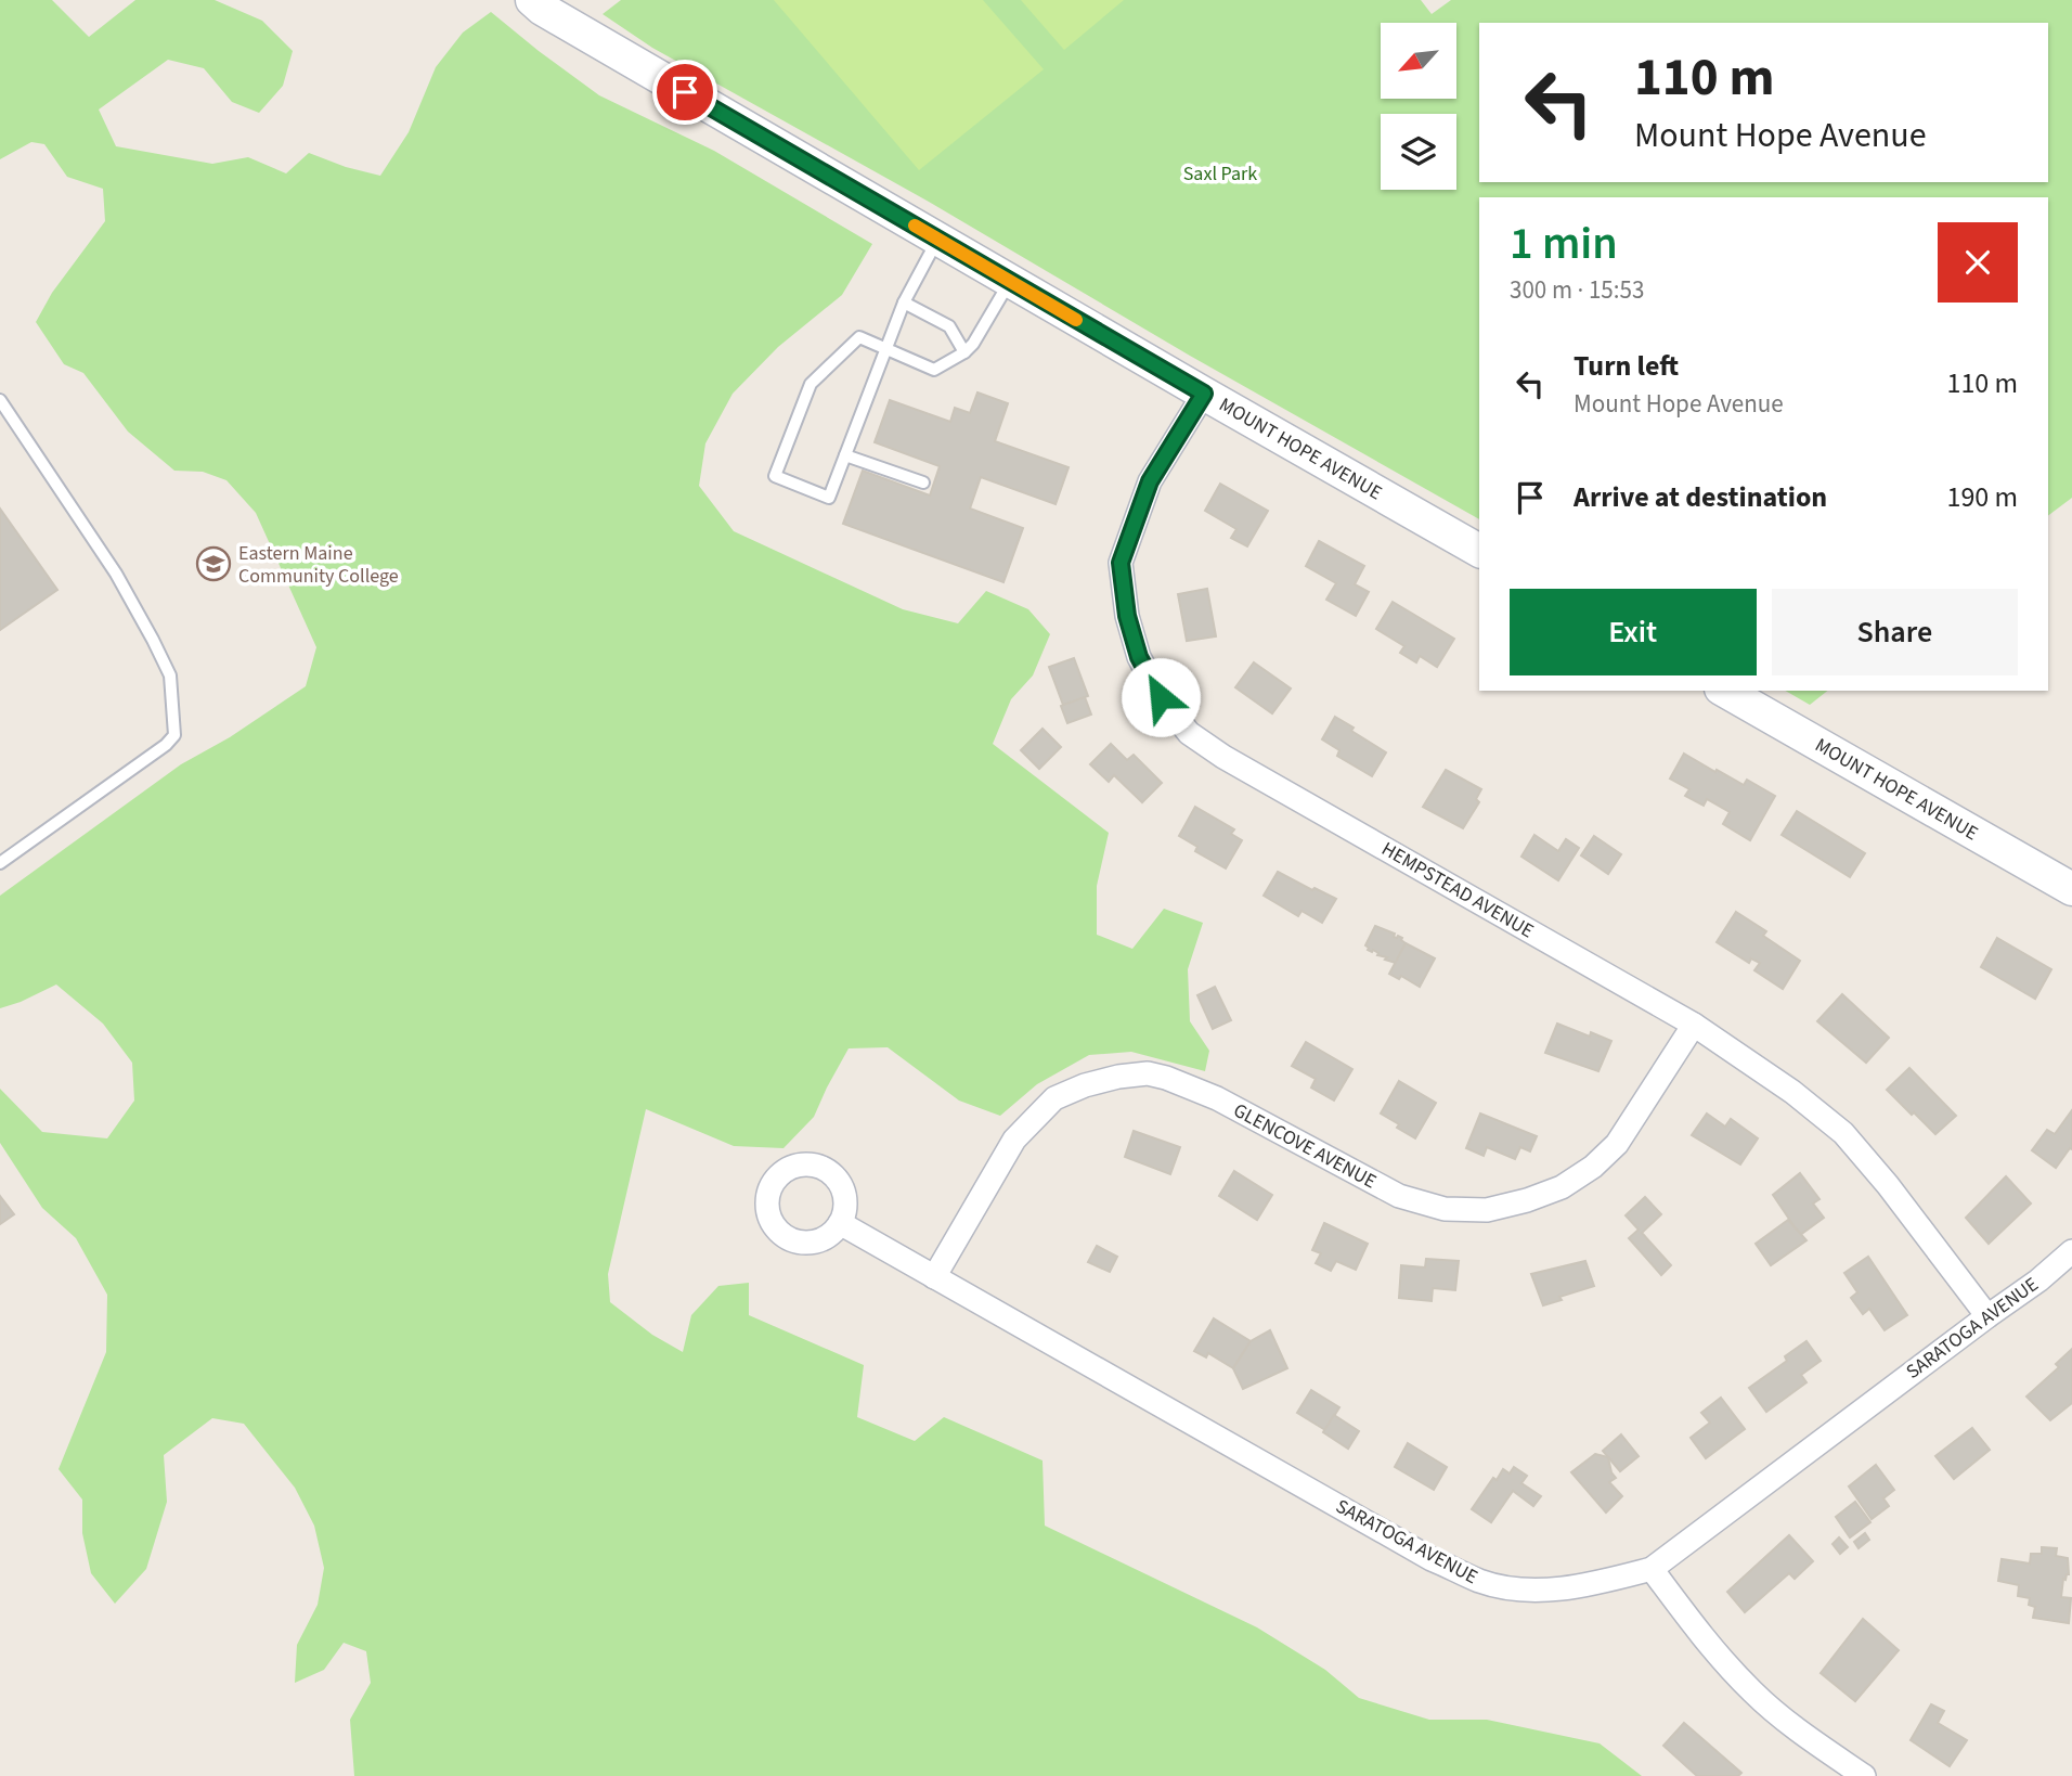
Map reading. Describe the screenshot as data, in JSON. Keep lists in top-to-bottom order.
{
  "streets": {
    "street": [
      "MOUNT HOPE AVENUE",
      "HEMPSTEAD AVENUE",
      "GLENCOVE AVENUE",
      "SARATOGA AVENUE"
    ]
  },
  "crossings": [
    ["MOUNT HOPE AVENUE", "HEMPSTEAD AVENUE"],
    ["HEMPSTEAD AVENUE", "GLENCOVE AVENUE"],
    ["HEMPSTEAD AVENUE", "SARATOGA AVENUE"],
    ["GLENCOVE AVENUE", "SARATOGA AVENUE"]
  ],
  "parks": ["Saxl Park"],
  "places": {
    "school or university": ["Eastern Maine Community College"]
  },
  "north": "bottom left",
  "page": {
    "turn": ["110 m", "Mount Hope Avenue"],
    "heading": ["1 min", "300 m · 15:53"],
    "list": [
      {
        "name": "Turn left",
        "note": "Mount Hope Avenue",
        "value": "110 m"
      },
      {
        "name": "Arrive at destination",
        "value": "190 m"
      }
    ],
    "buttons": ["Exit", "Share"]
  }
}
